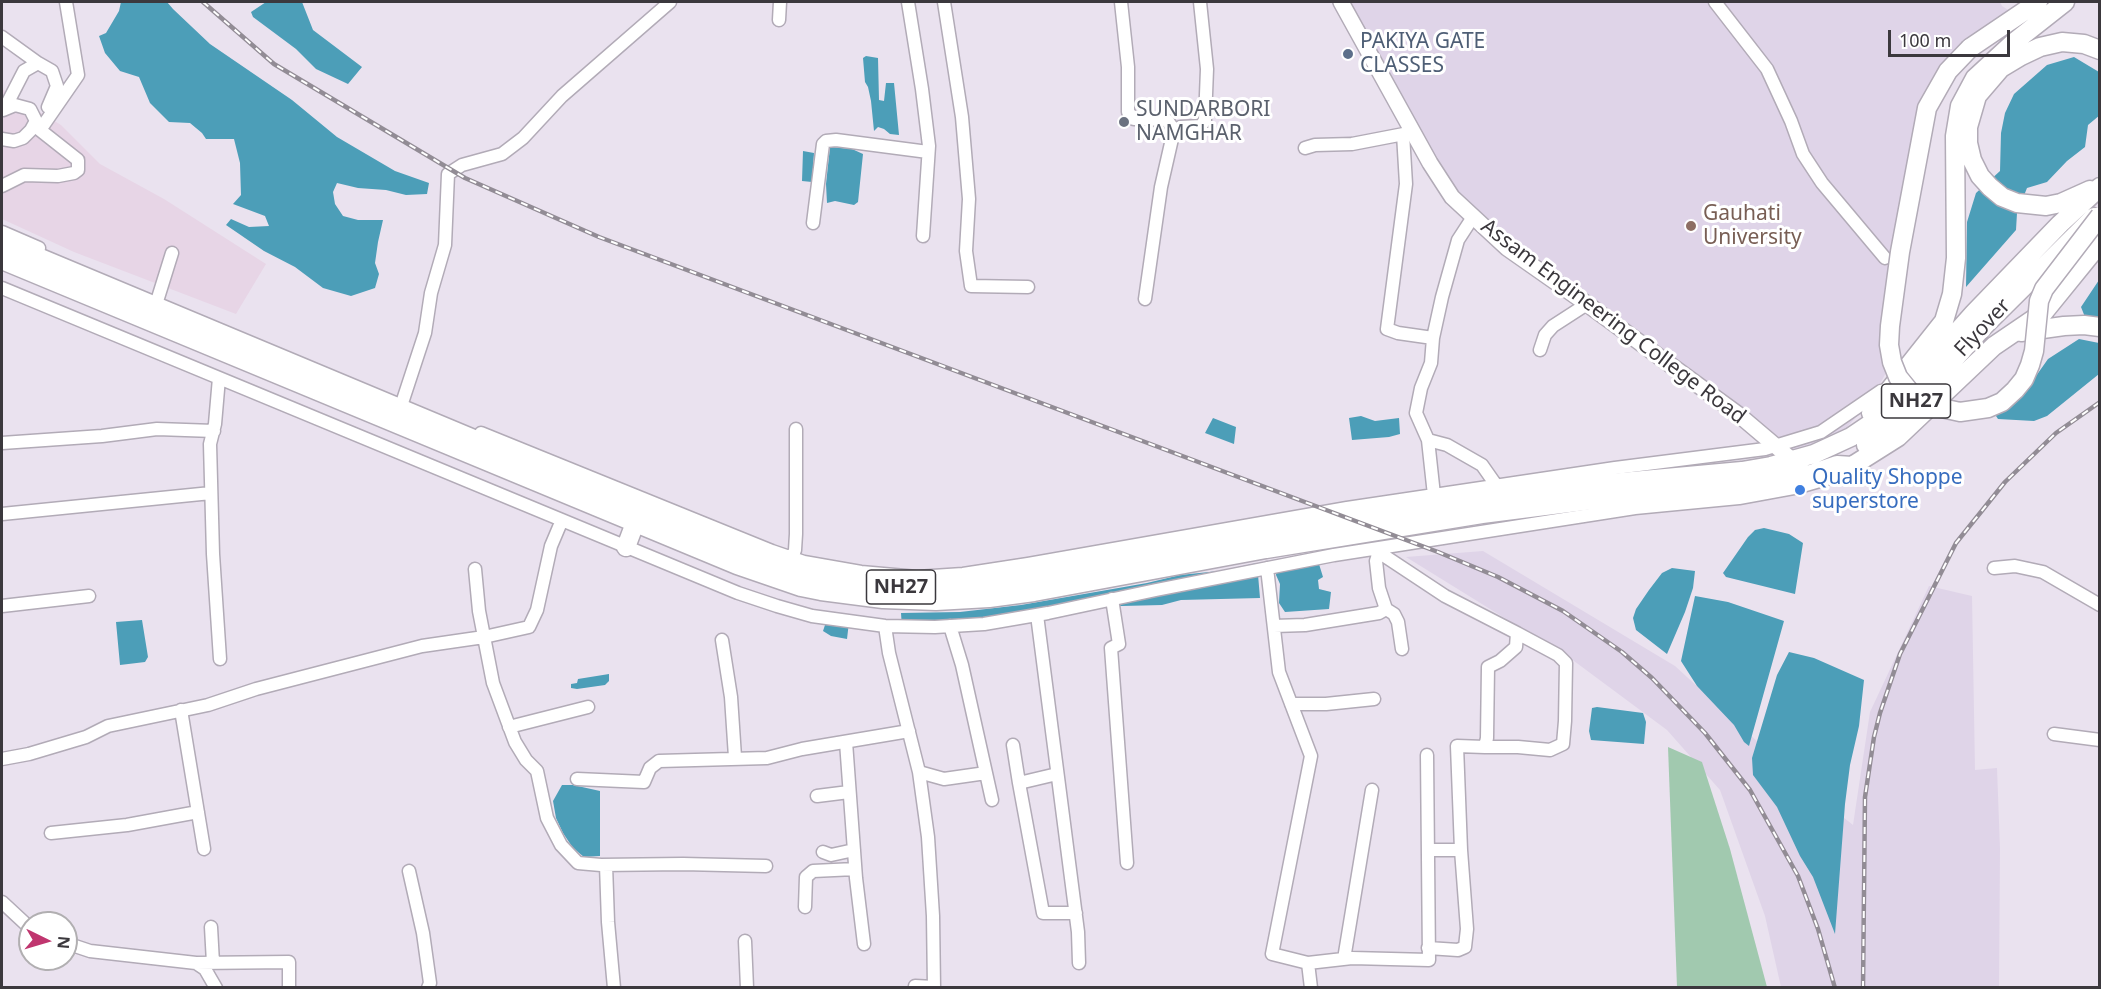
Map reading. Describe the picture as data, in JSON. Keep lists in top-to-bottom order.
{
  "streets": {
    "highway": ["Flyover", "NH27"],
    "main road": ["Assam Engineering College Road"]
  },
  "crossings": [
    ["Assam Engineering College Road", "NH27"],
    ["Flyover", "NH27"]
  ],
  "places": [
    "PAKIYA GATE CLASSES",
    "SUNDARBORI NAMGHAR",
    "Gauhati University",
    "Quality Shoppe superstore"
  ],
  "scale_bar": "100 m",
  "north": "right"
}
